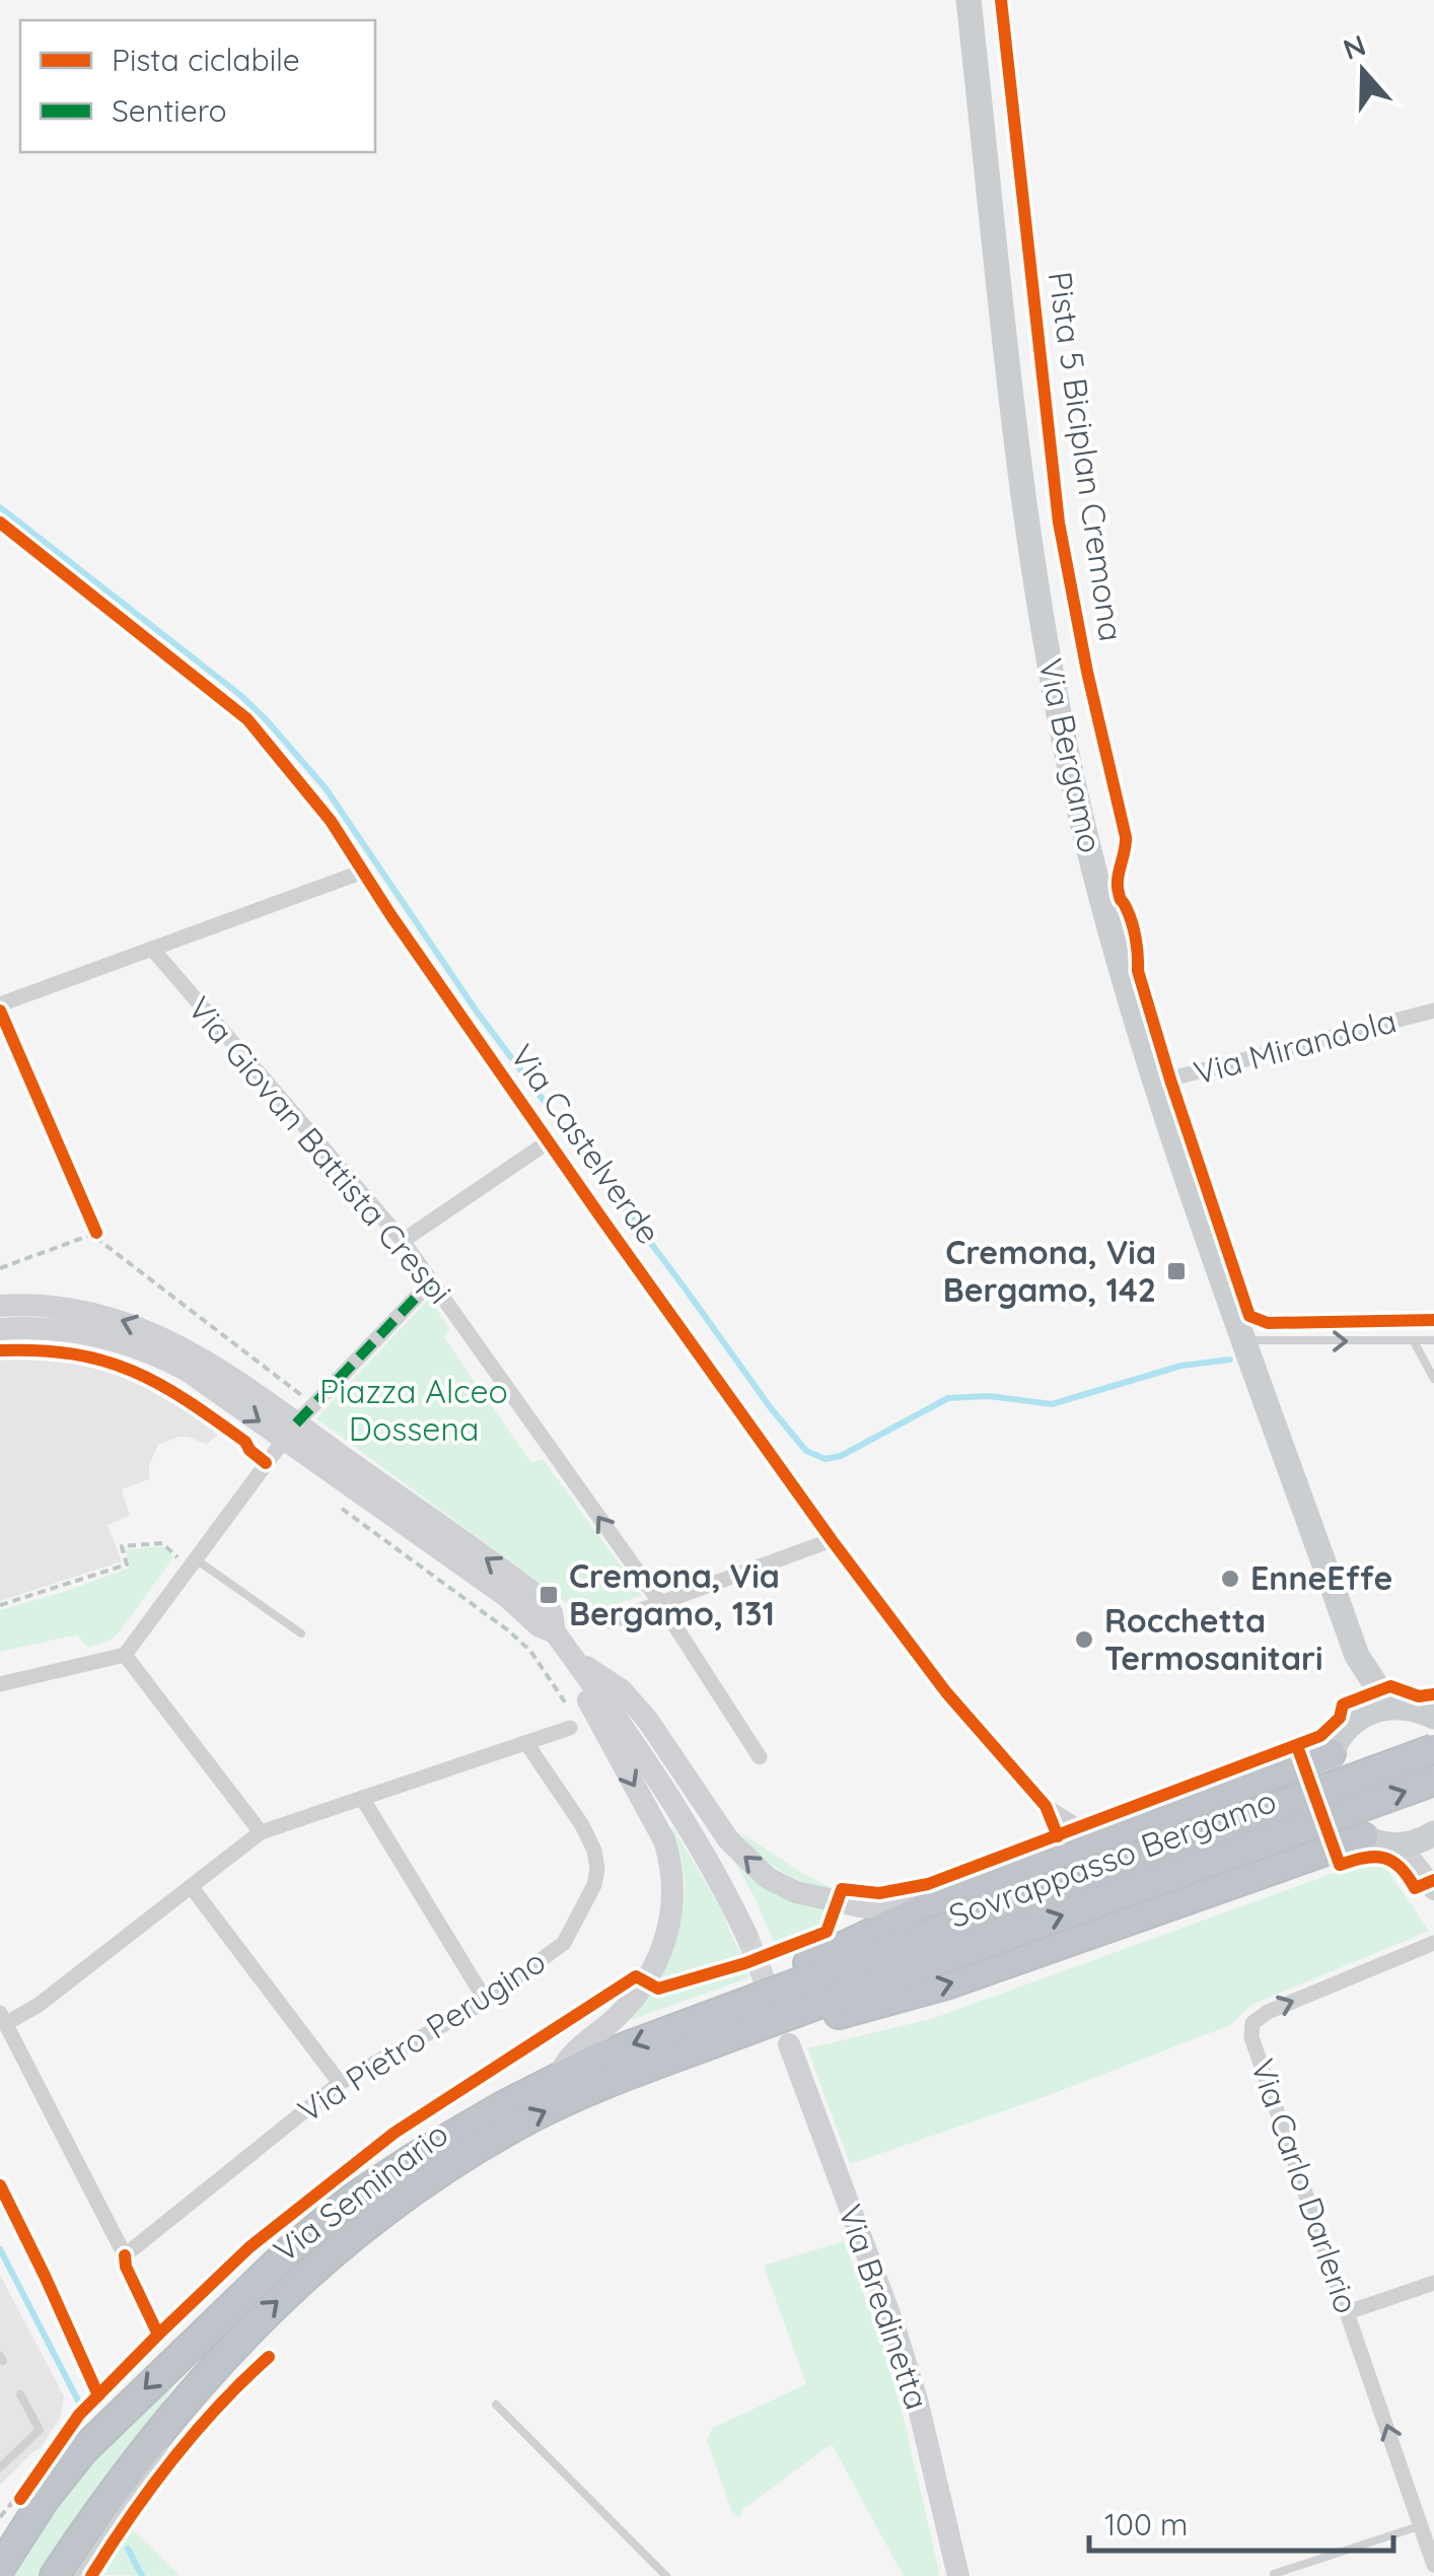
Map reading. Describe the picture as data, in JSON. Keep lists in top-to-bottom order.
{
  "streets": {
    "highway": ["Sovrappasso Bergamo", "Via Seminario"],
    "main road": ["Via Bergamo"],
    "street": [
      "Via Mirandola",
      "Via Castelverde",
      "Via Giovan Battista Crespi",
      "Via Pietro Perugino",
      "Via Carlo Darlerio",
      "Via Bredinetta"
    ],
    "cycle path": ["Pista 5 Biciplan Cremona"]
  },
  "crossings": [
    ["Via Bergamo", "Via Mirandola"],
    ["Sovrappasso Bergamo", "Via Seminario"]
  ],
  "parks": ["Piazza Alceo Dossena"],
  "places": {
    "transit": ["Cremona, Via Bergamo, 142", "Cremona, Via Bergamo, 131"],
    "other": ["EnneEffe", "Rocchetta Termosanitari"]
  },
  "legend": ["Pista ciclabile", "Sentiero"],
  "scale_bar": "100 m",
  "north": "top"
}
